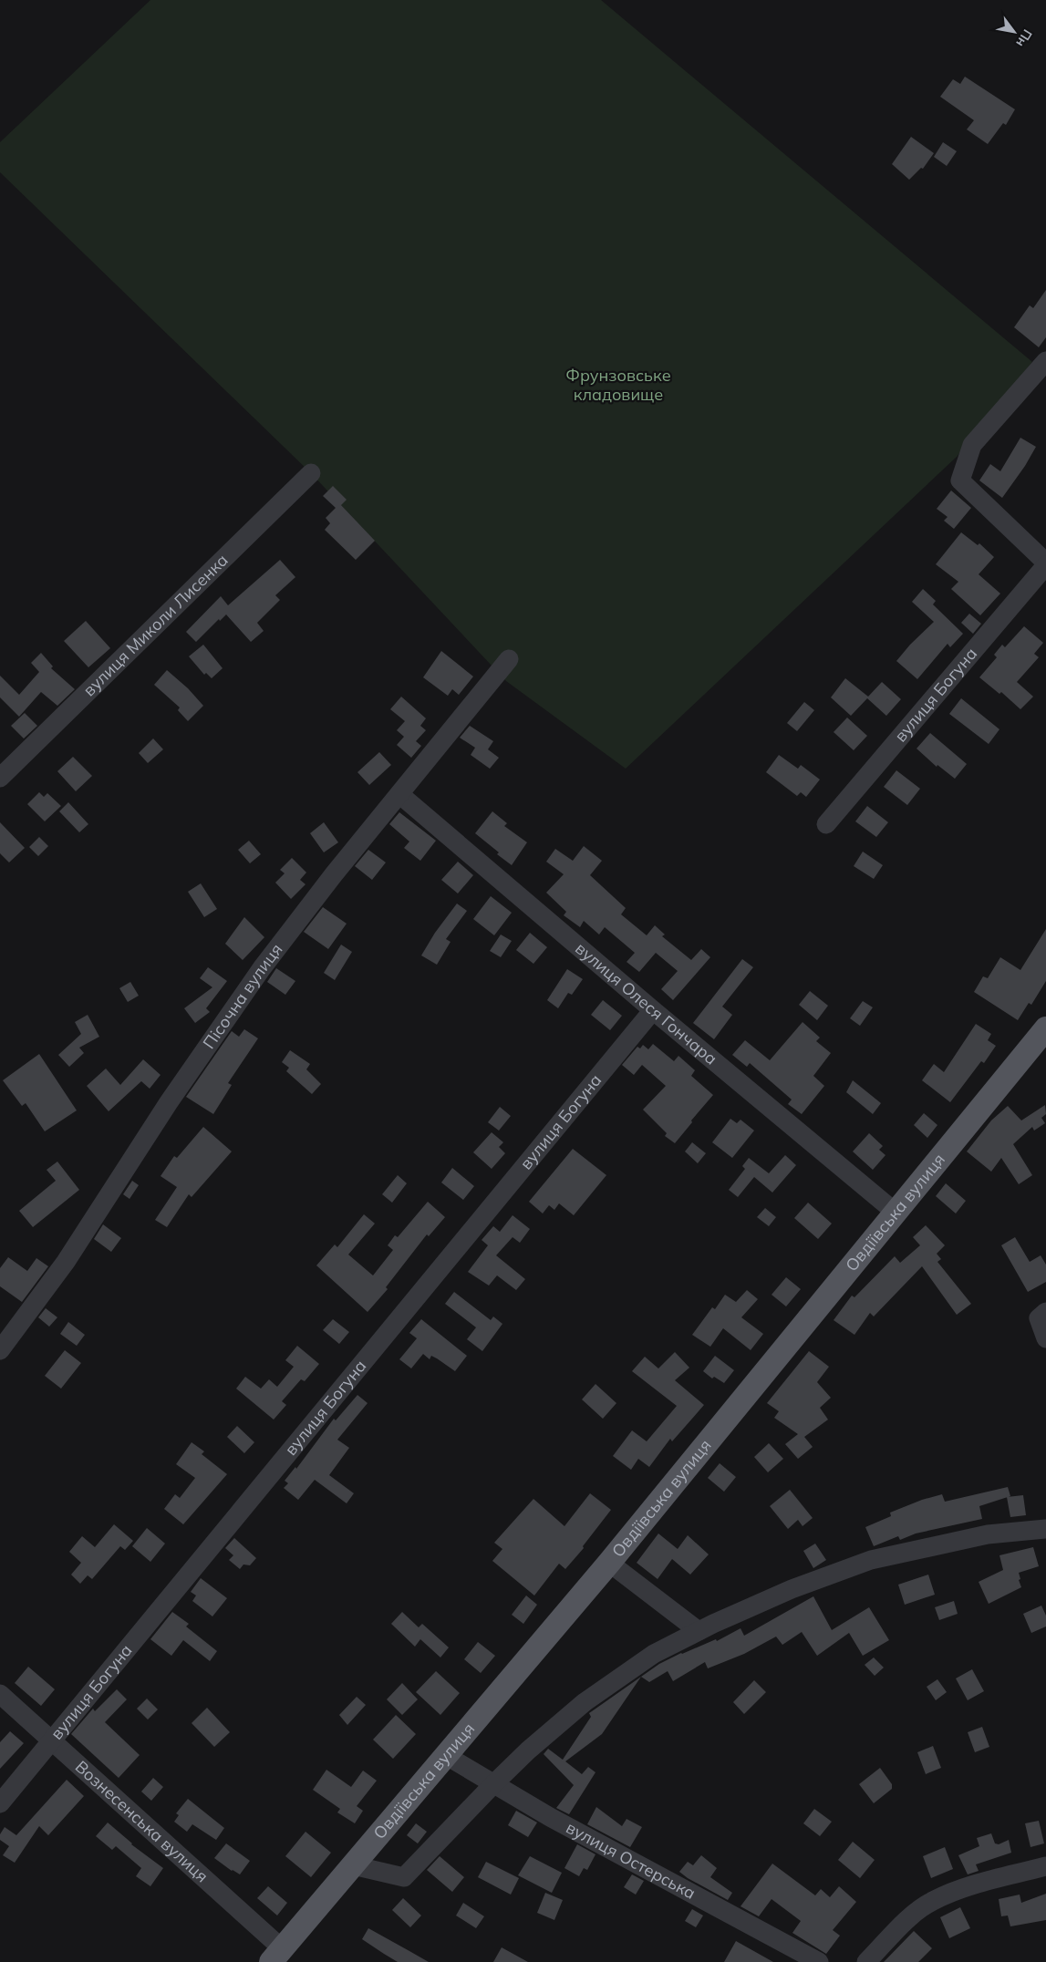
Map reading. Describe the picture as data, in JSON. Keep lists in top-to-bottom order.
{
  "streets": {
    "main road": ["Овдіївська вулиця"],
    "street": [
      "вулиця Миколи Лисенка",
      "вулиця Богуна",
      "Пісочна вулиця",
      "вулиця Олеся Гончара",
      "Вознесенська вулиця",
      "вулиця Остерська"
    ]
  },
  "crossings": [
    ["вулиця Богуна", "вулиця Олеся Гончара"],
    ["вулиця Богуна", "Вознесенська вулиця"],
    ["Пісочна вулиця", "вулиця Олеся Гончара"],
    ["вулиця Олеся Гончара", "Овдіївська вулиця"],
    ["Овдіївська вулиця", "Вознесенська вулиця"],
    ["Овдіївська вулиця", "вулиця Остерська"]
  ],
  "parks": ["Фрунзовське кладовище"],
  "north": "bottom right"
}
